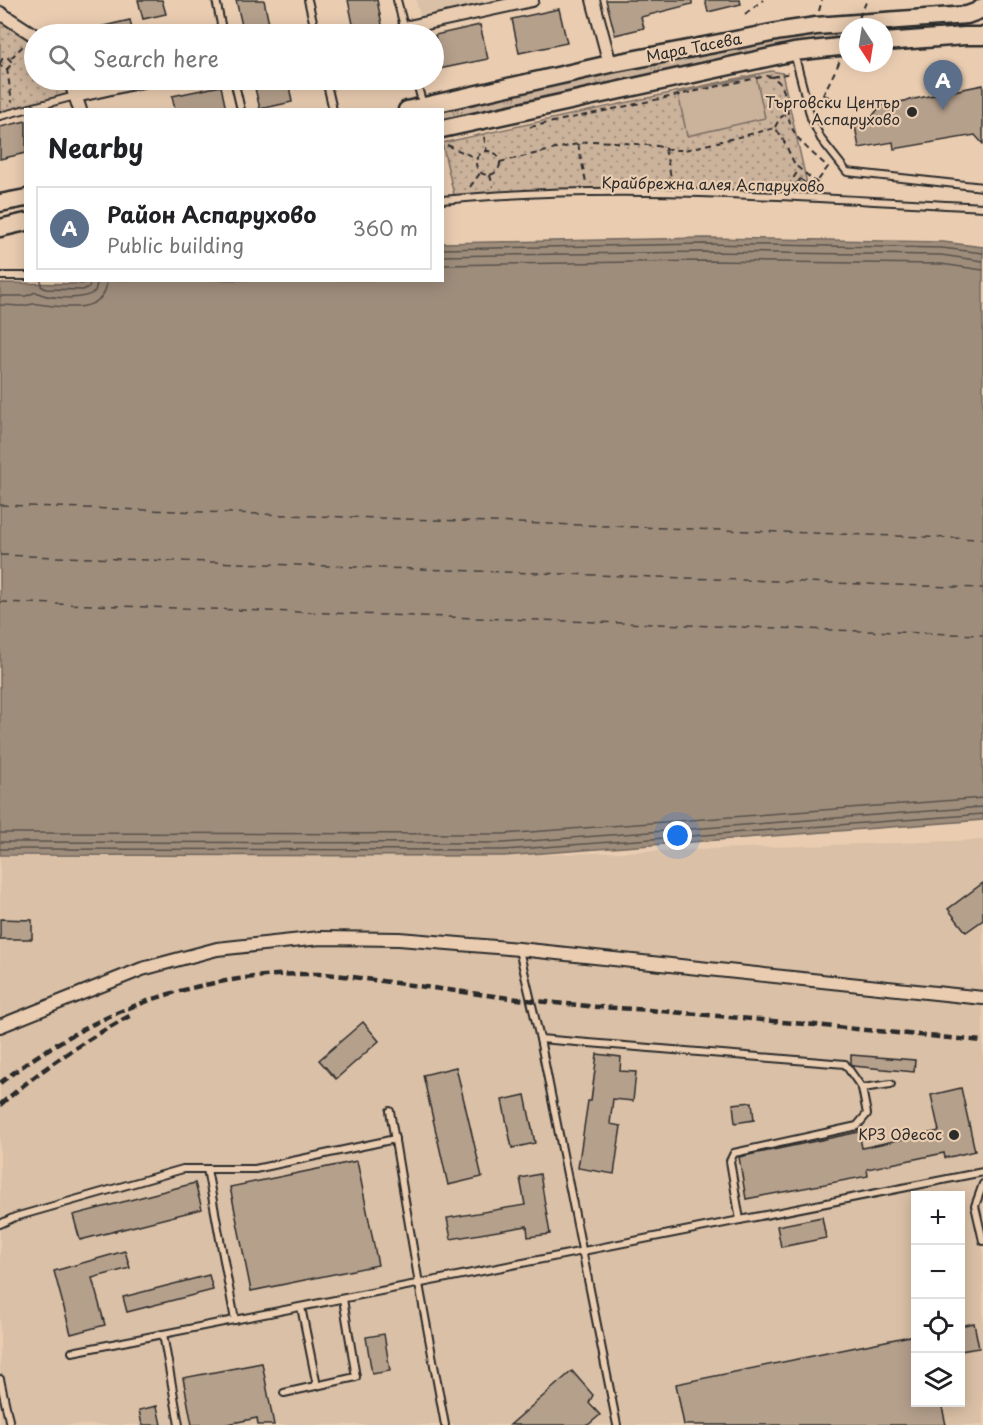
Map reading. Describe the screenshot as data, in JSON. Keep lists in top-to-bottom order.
{
  "streets": {
    "main road": ["Мара Тасева"],
    "lane": ["Крайбрежна алея Аспарухово"]
  },
  "places": ["Търговски Център Аспарухово", "КРЗ Одесос"],
  "north": "bottom",
  "page": {
    "search": "Search here",
    "pins": "A",
    "heading": "Nearby",
    "list": [
      {
        "mark": "A",
        "name": "Район Аспарухово",
        "note": "Public building",
        "value": "360 m"
      }
    ],
    "map_buttons": ["+", "−"]
  }
}
